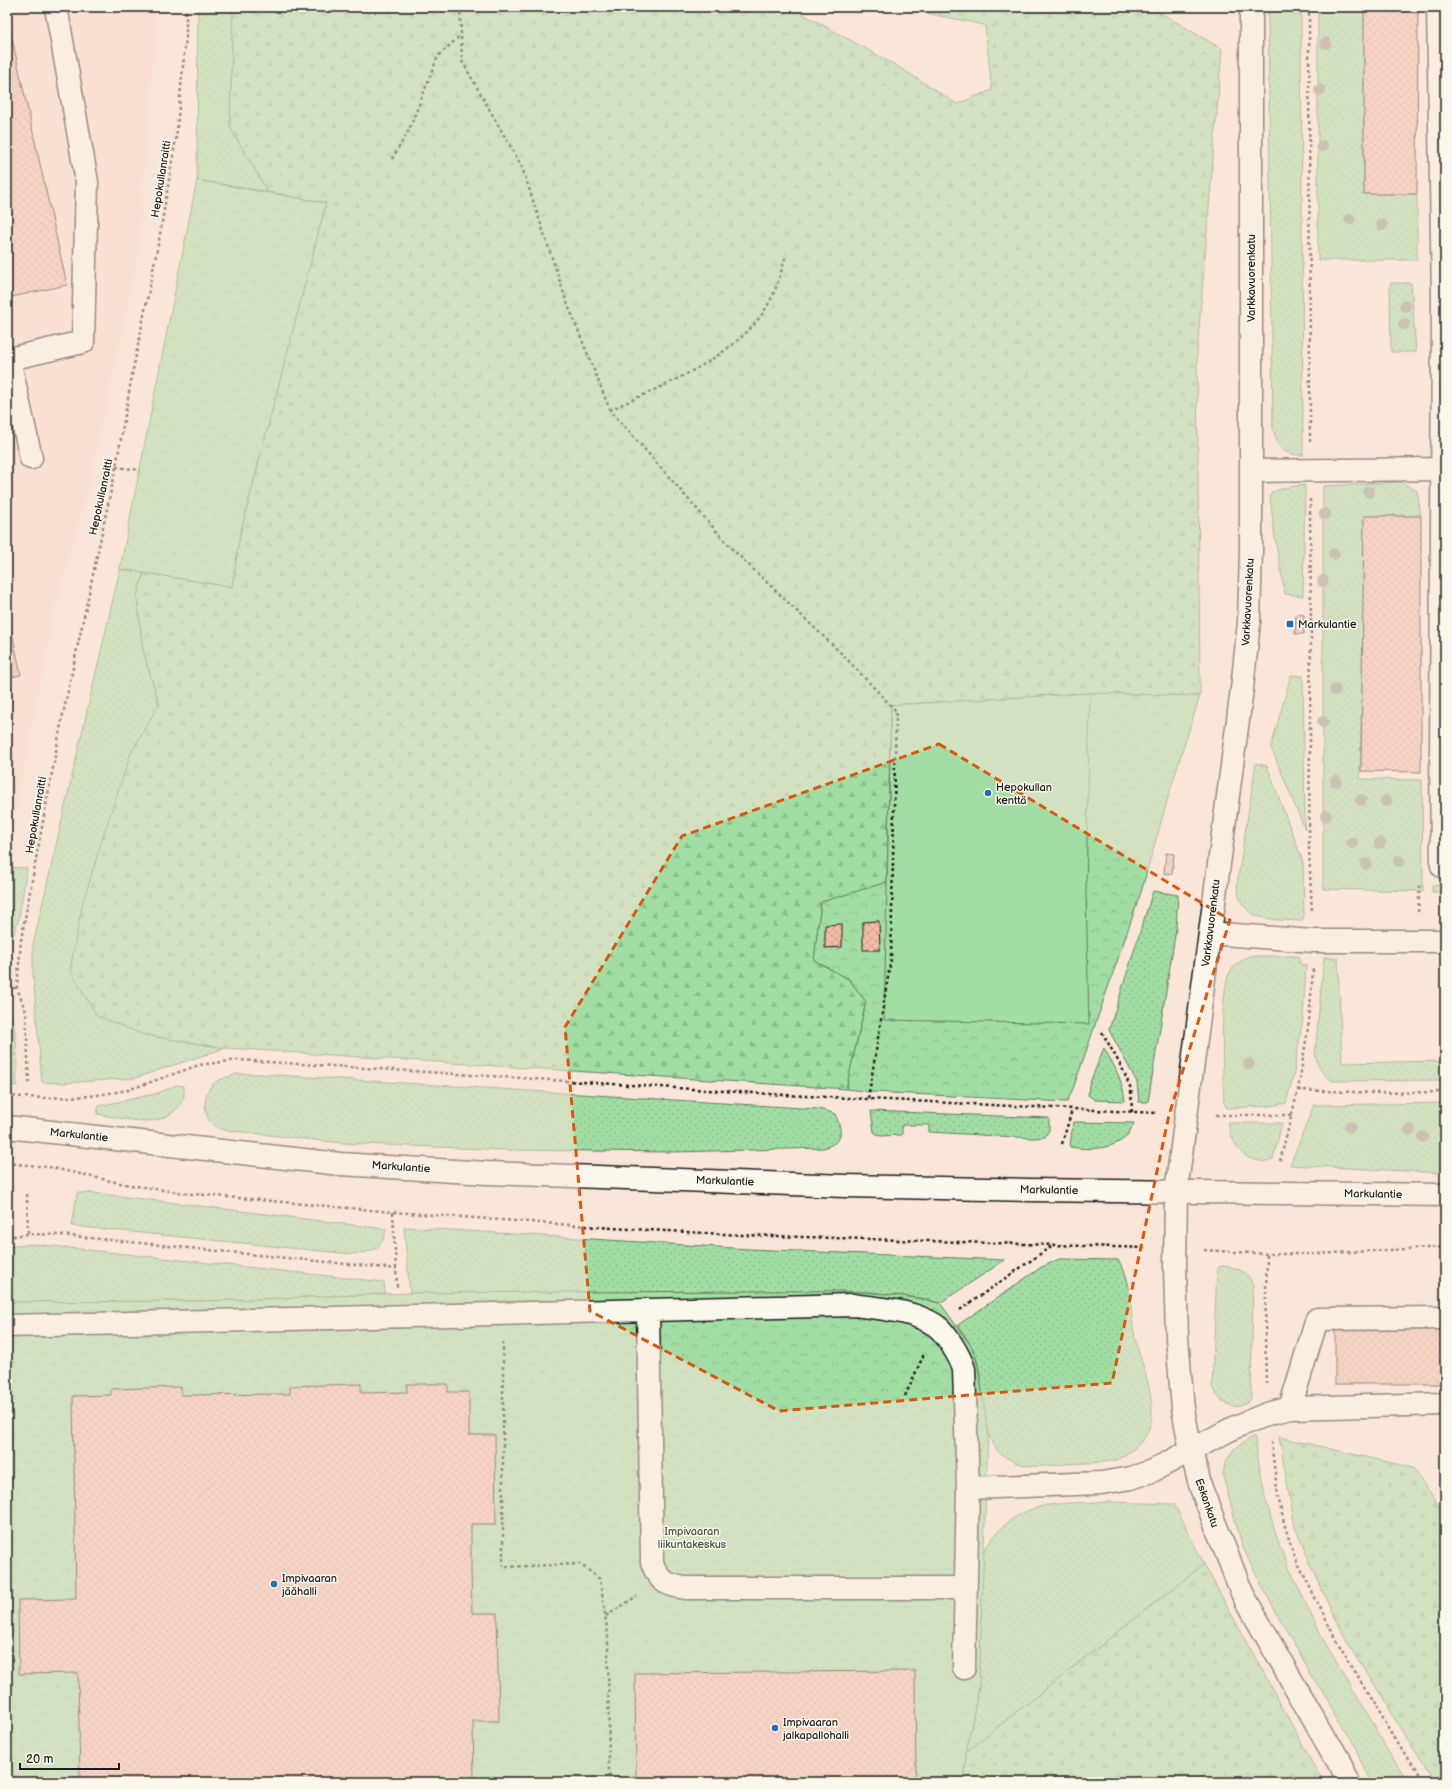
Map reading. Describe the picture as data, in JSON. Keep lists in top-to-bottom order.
{
  "streets": {
    "street": ["Varkkavuorenkatu", "Markulantie", "Eskonkatu"],
    "path": ["Hepokullanraitti"]
  },
  "crossings": [
    ["Varkkavuorenkatu", "Markulantie"],
    ["Varkkavuorenkatu", "Eskonkatu"],
    ["Markulantie", "Eskonkatu"]
  ],
  "parks": ["Impivaaran liikuntakeskus"],
  "places": {
    "transit": ["Markulantie"],
    "other": ["Hepokullan kenttä", "Impivaaran jäähalli", "Impivaaran jalkapallohalli"]
  },
  "scale_bar": "20 m"
}
